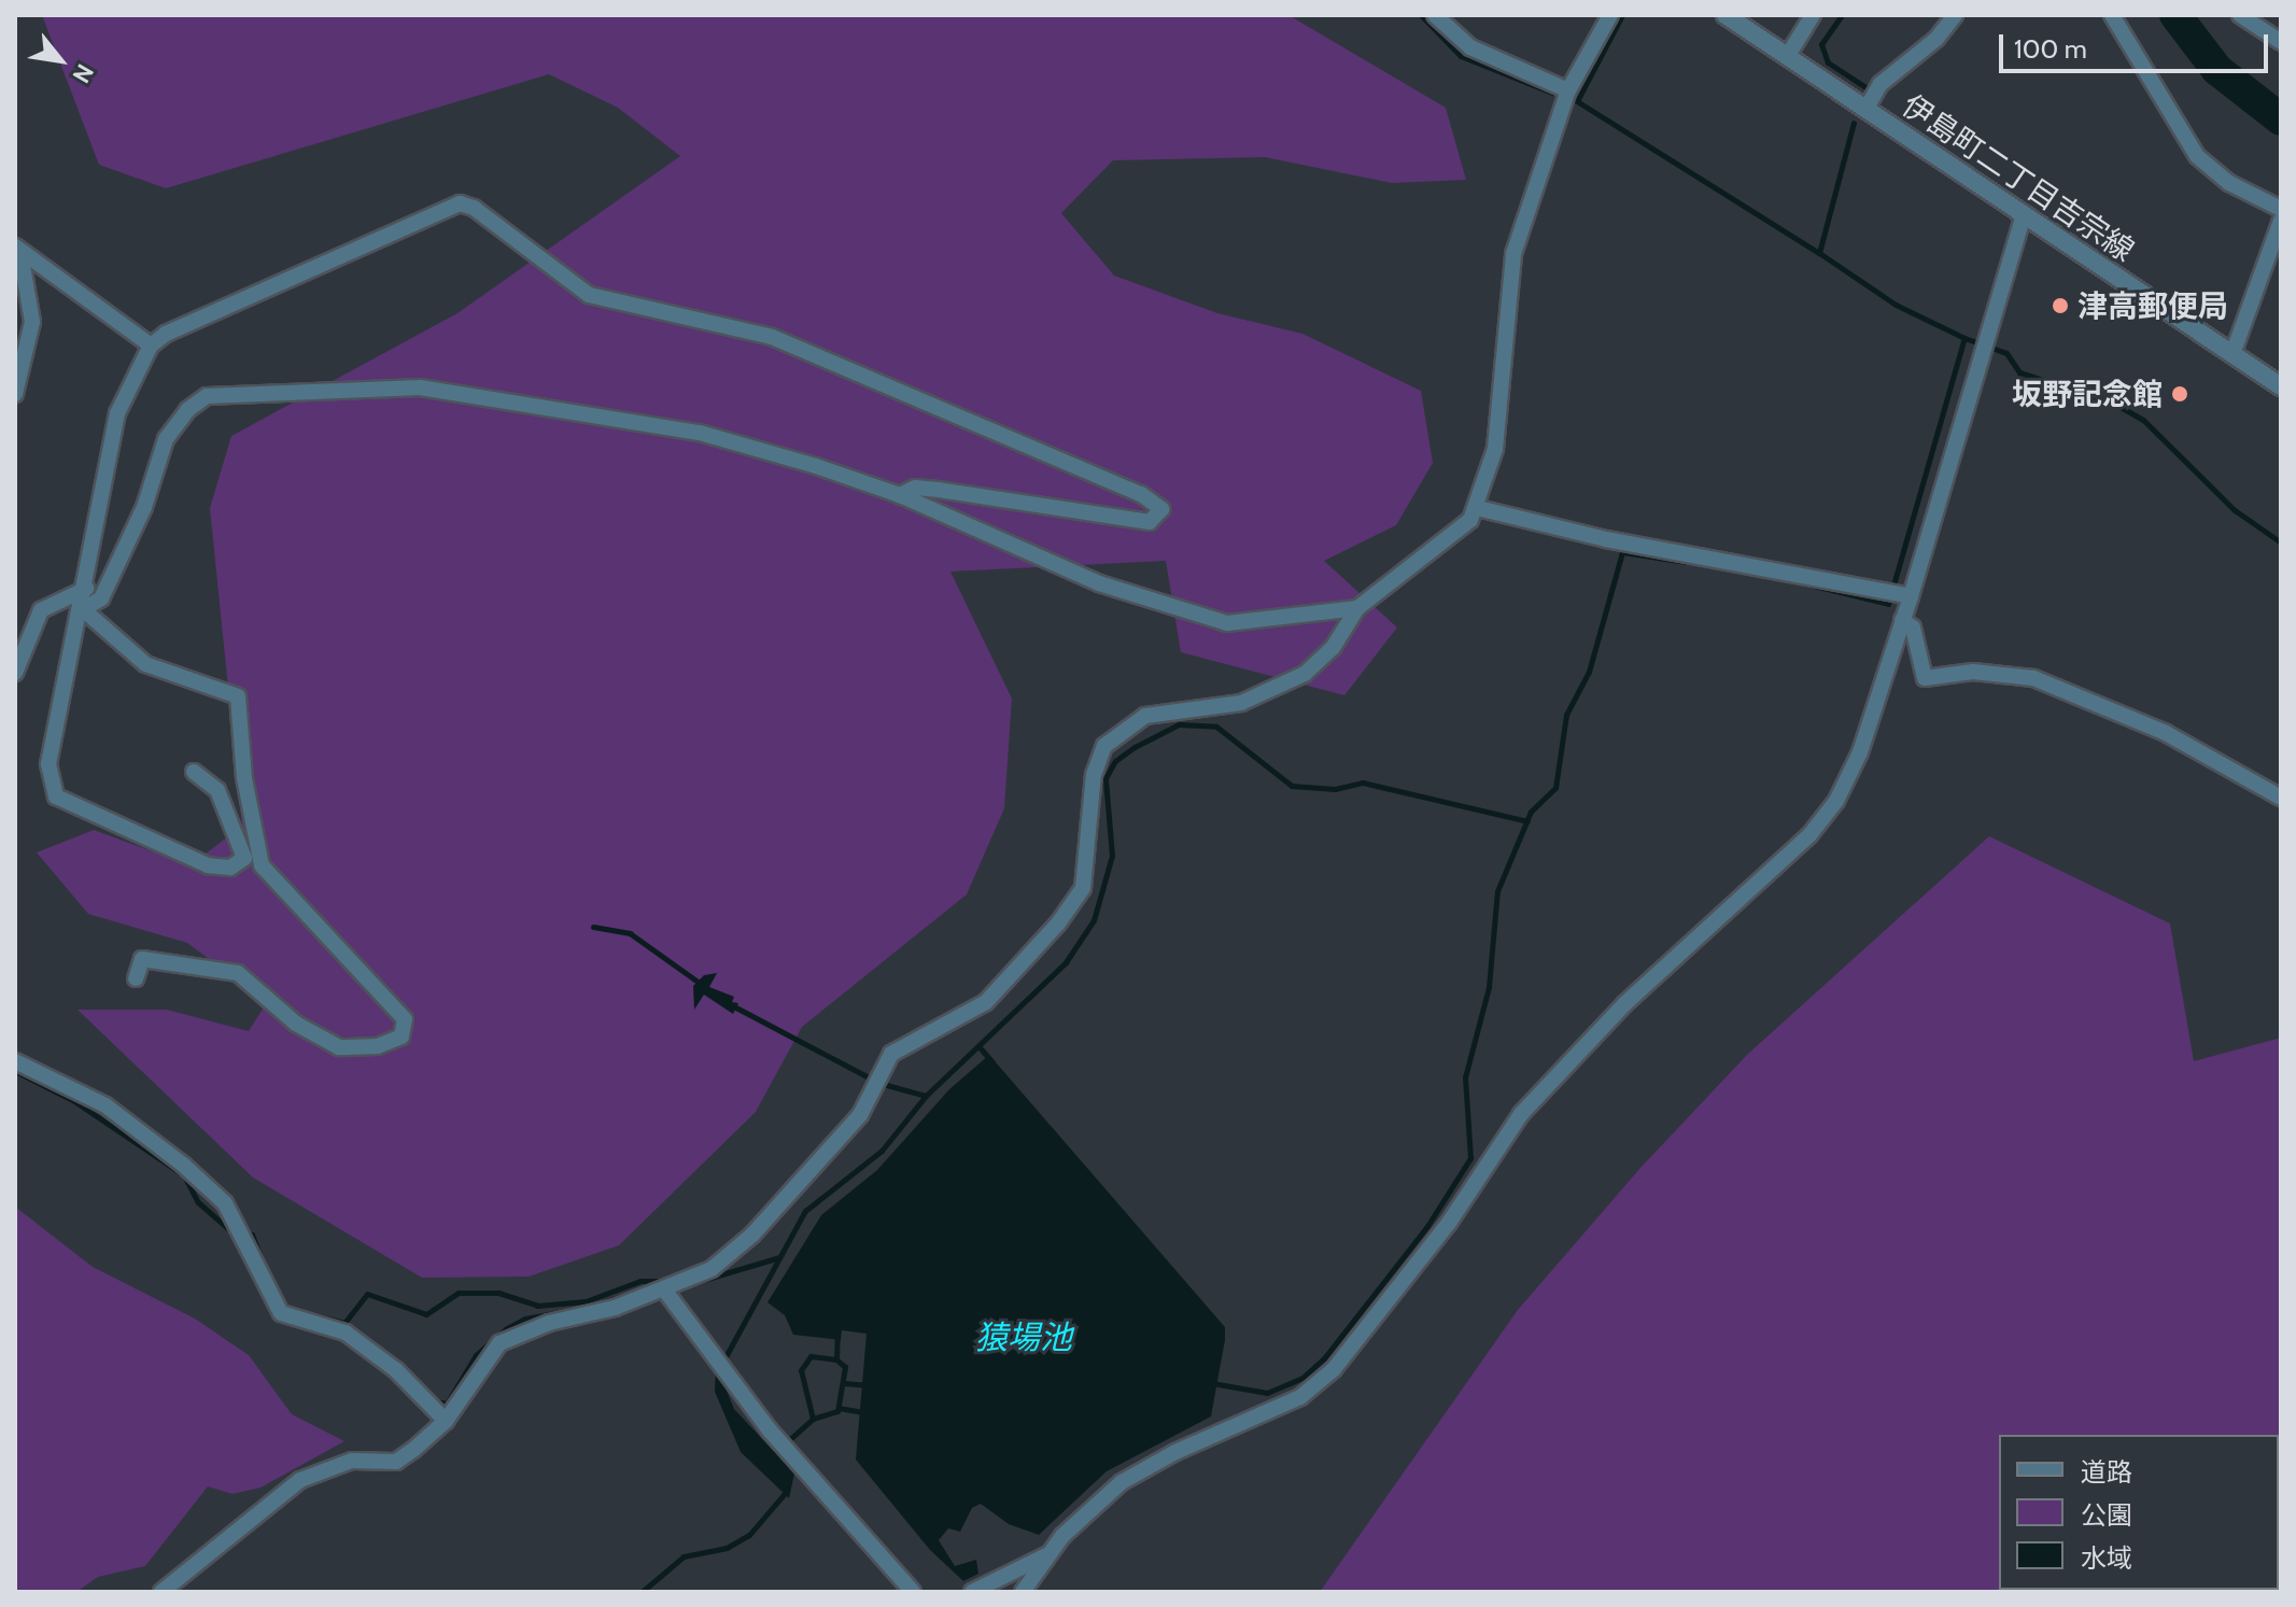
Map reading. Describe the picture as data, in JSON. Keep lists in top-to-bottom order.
{
  "streets": {
    "street": ["伊島町二丁目吉宗線"]
  },
  "water": ["猿場池"],
  "places": ["津高郵便局", "坂野記念館"],
  "legend": ["道路", "公園", "水域"],
  "scale_bar": "100 m",
  "north": "bottom right"
}
